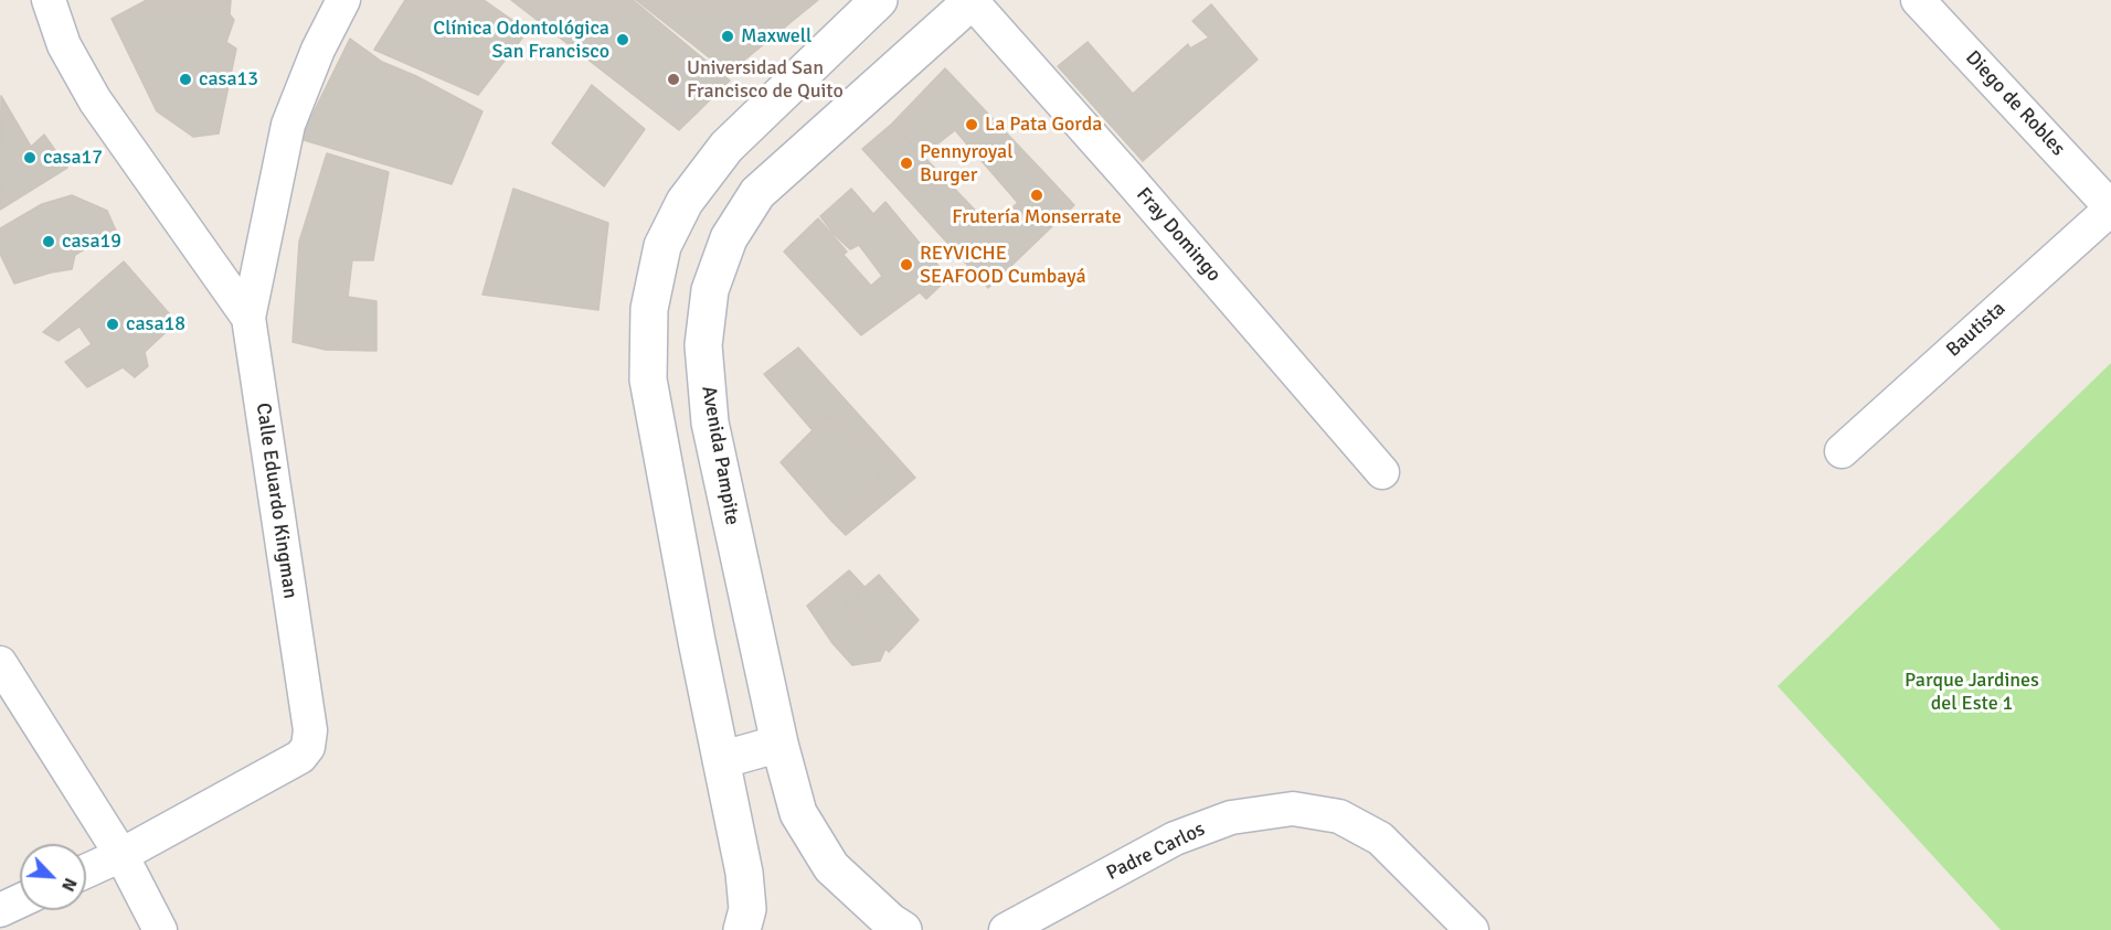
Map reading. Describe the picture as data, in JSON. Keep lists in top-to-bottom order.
{
  "streets": {
    "street": [
      "Diego de Robles",
      "Fray Domingo",
      "Bautista",
      "Avenida Pampite",
      "Calle Eduardo Kingman",
      "Padre Carlos"
    ]
  },
  "crossings": [
    ["Diego de Robles", "Bautista"],
    ["Fray Domingo", "Avenida Pampite"]
  ],
  "parks": ["Parque Jardines del Este 1"],
  "places": [
    "Maxwell",
    "Clínica Odontológica San Francisco",
    "casa13",
    "Universidad San Francisco de Quito",
    "La Pata Gorda",
    "casa17",
    "Pennyroyal Burger",
    "Frutería Monserrate",
    "casa19",
    "REYVICHE SEAFOOD Cumbayá",
    "casa18"
  ],
  "north": "bottom right"
}
